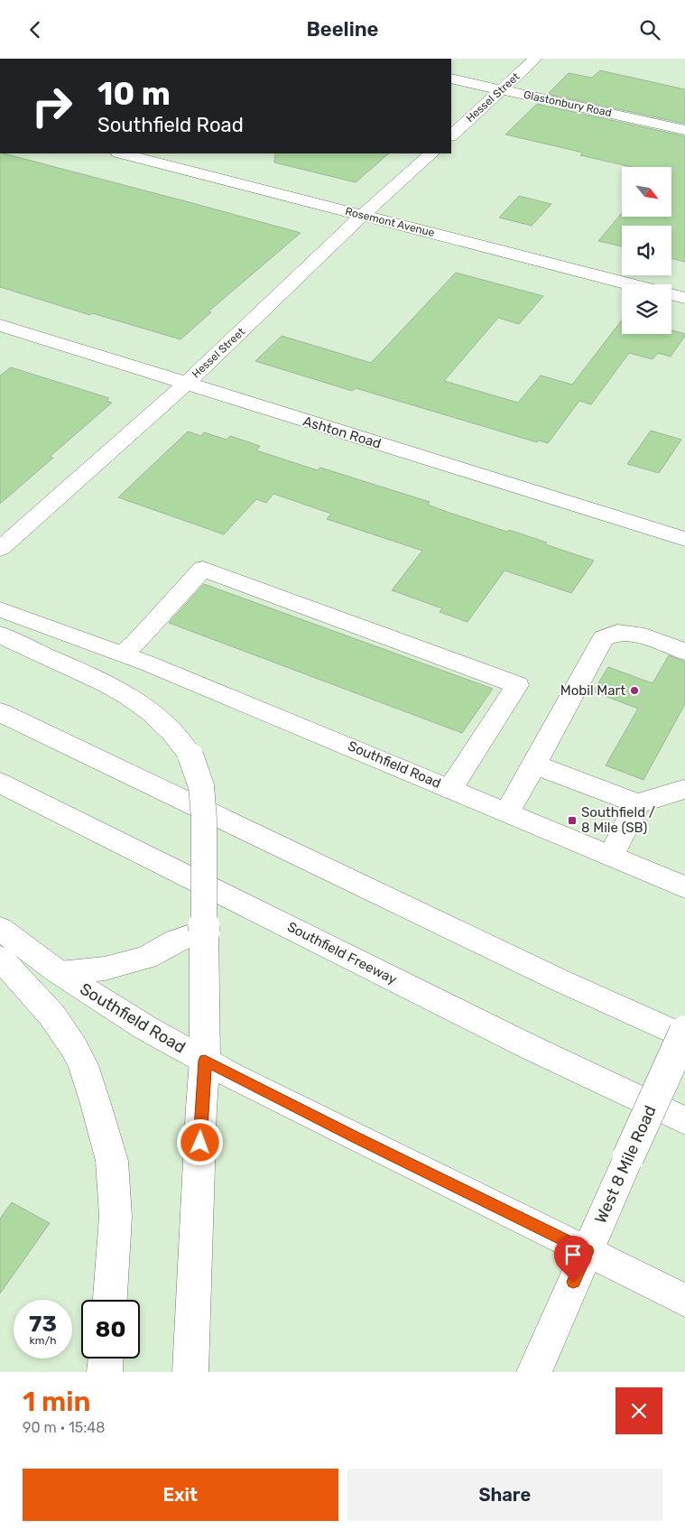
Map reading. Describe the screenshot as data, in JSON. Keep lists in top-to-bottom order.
{
  "streets": {
    "main road": [
      "Hessel Street",
      "Glastonbury Road",
      "Rosemont Avenue",
      "Ashton Road",
      "Southfield Road",
      "Southfield Freeway",
      "West 8 Mile Road"
    ]
  },
  "crossings": [
    ["Hessel Street", "Glastonbury Road"],
    ["Hessel Street", "Rosemont Avenue"],
    ["Hessel Street", "Ashton Road"],
    ["Southfield Road", "West 8 Mile Road"]
  ],
  "places": {
    "other": ["Mobil Mart"],
    "transit": ["Southfield / 8 Mile (SB)"]
  },
  "north": "bottom right",
  "page": {
    "header": "Beeline",
    "turn": ["10 m", "Southfield Road"],
    "speed": "73 km/h",
    "limit": "80",
    "heading": ["1 min", "90 m · 15:48"],
    "buttons": ["Exit", "Share"]
  }
}
